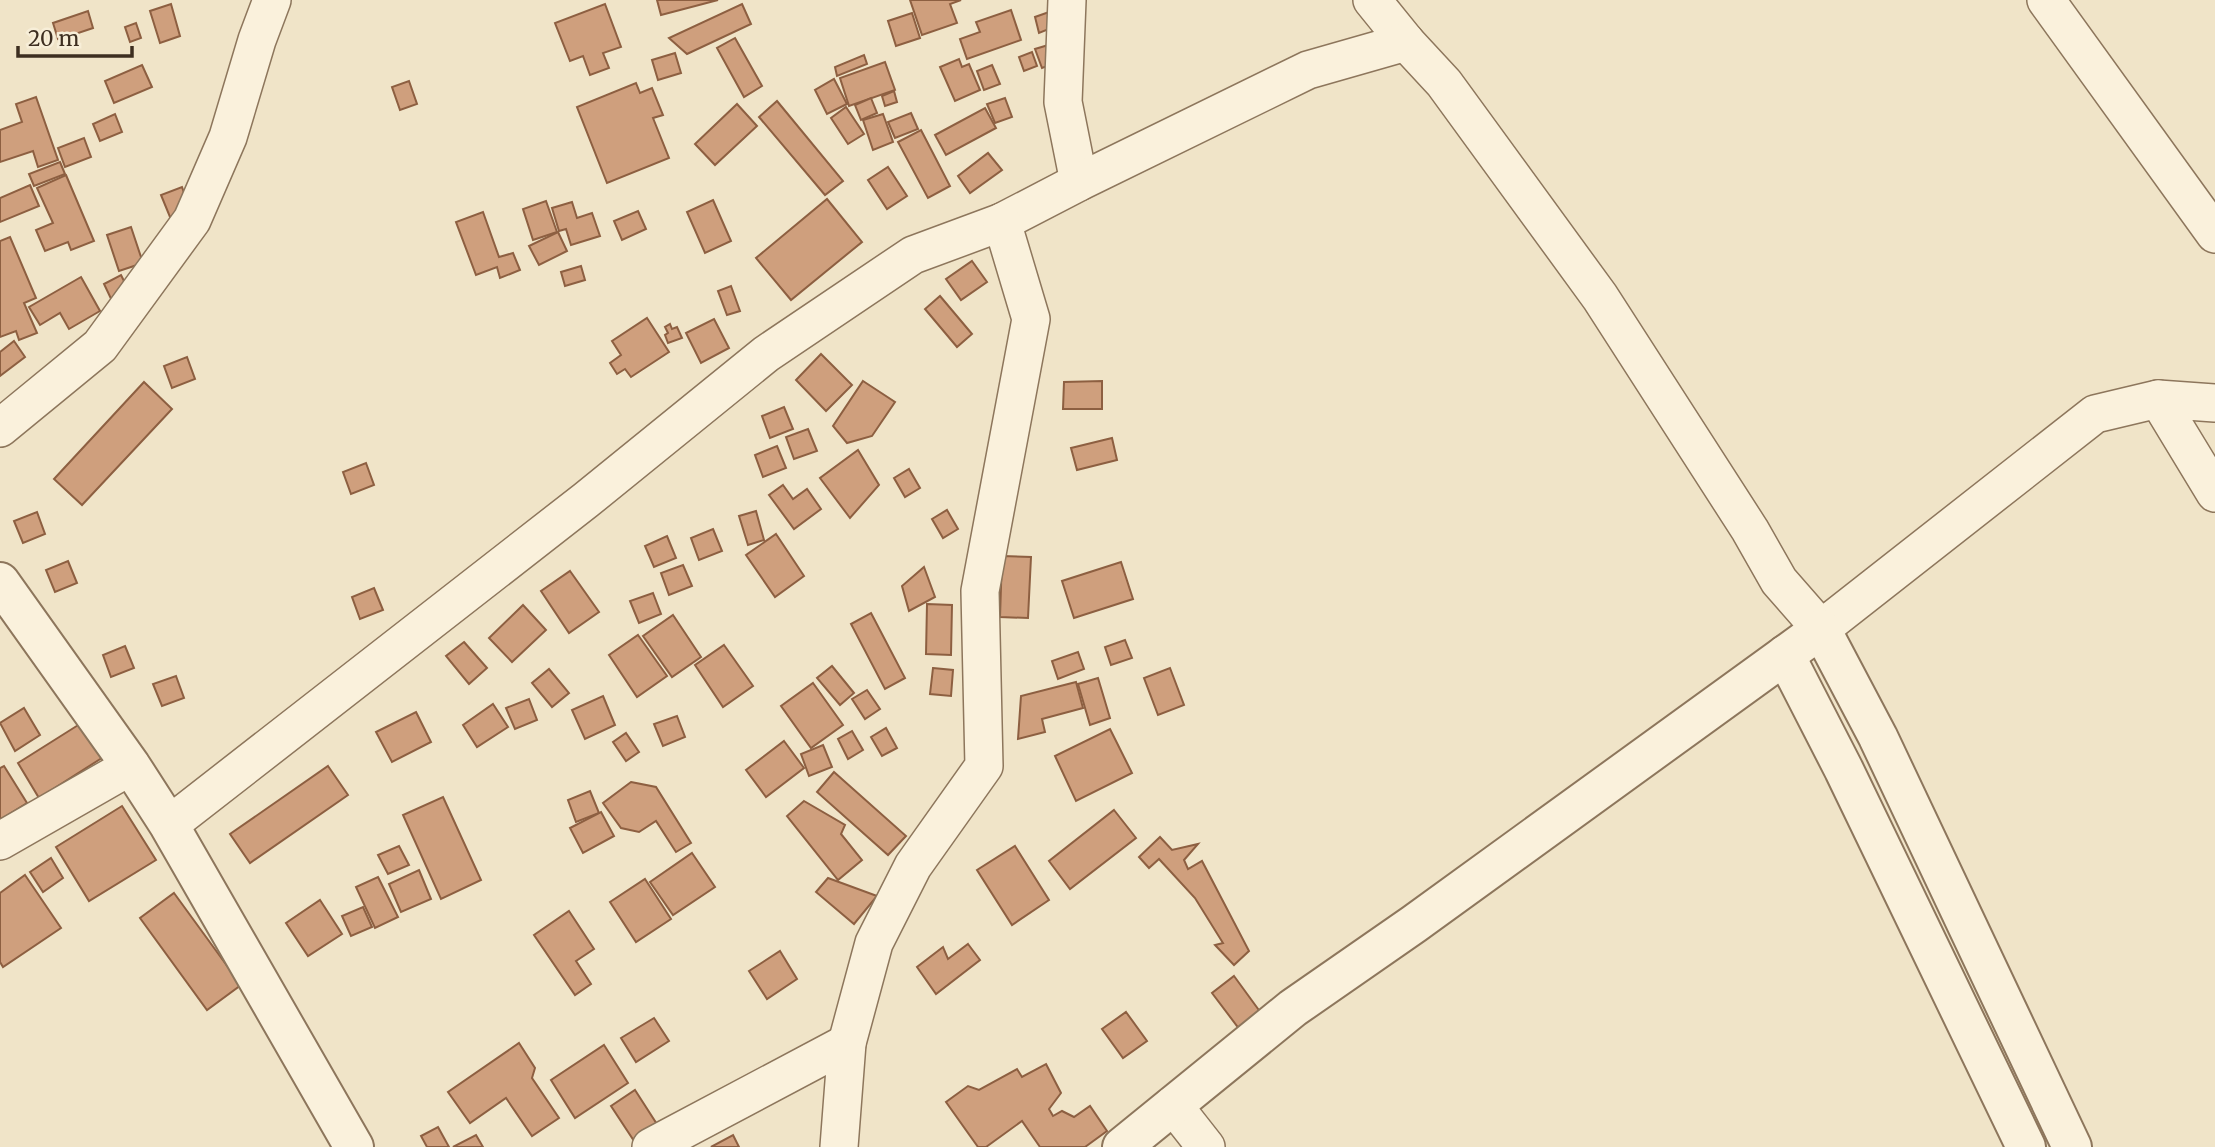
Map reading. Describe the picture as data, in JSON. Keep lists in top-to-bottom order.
{
  "scale_bar": "20 m"
}
